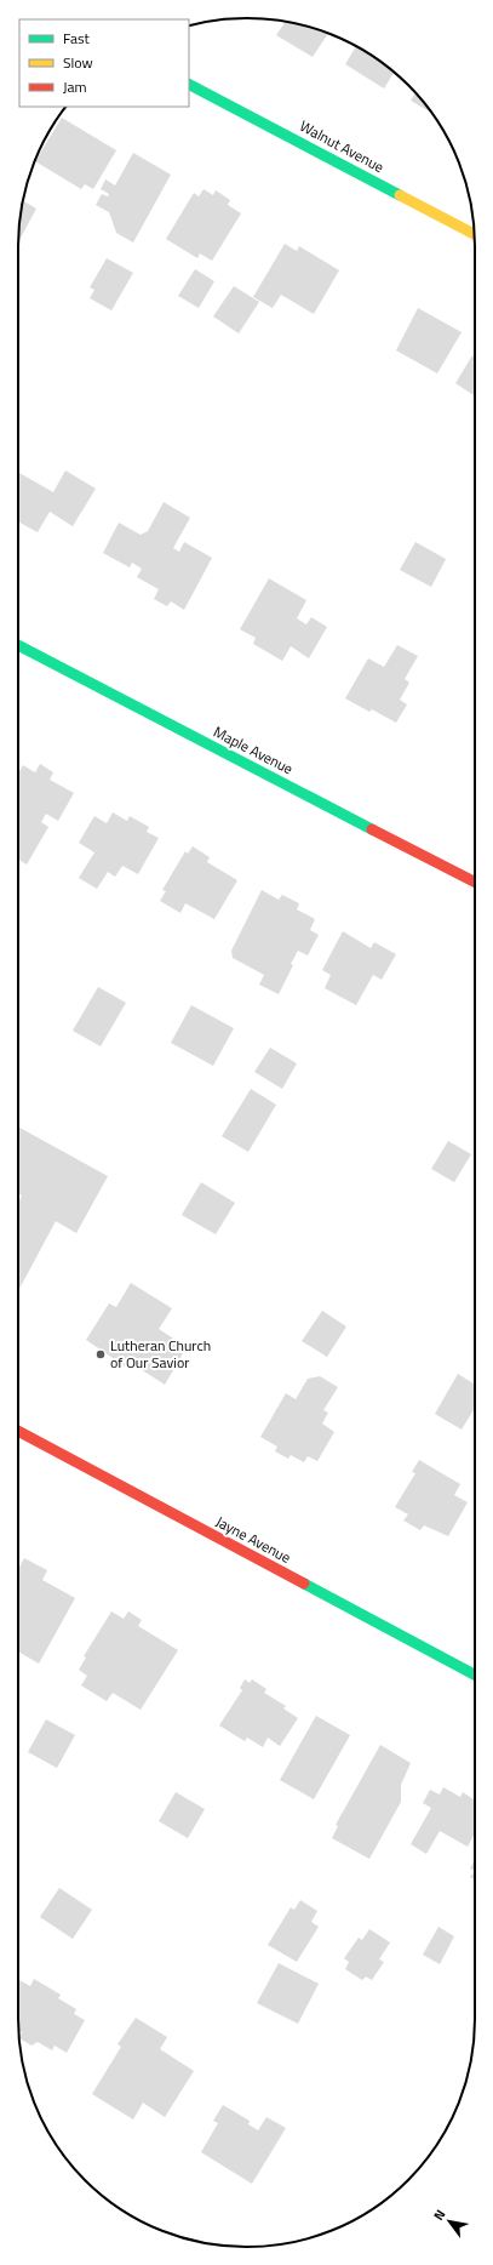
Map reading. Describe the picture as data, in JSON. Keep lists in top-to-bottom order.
{
  "streets": {
    "street": ["Walnut Avenue", "Maple Avenue", "Jayne Avenue"]
  },
  "places": ["Lutheran Church of Our Savior"],
  "legend": ["Fast", "Slow", "Jam"],
  "north": "top left"
}
